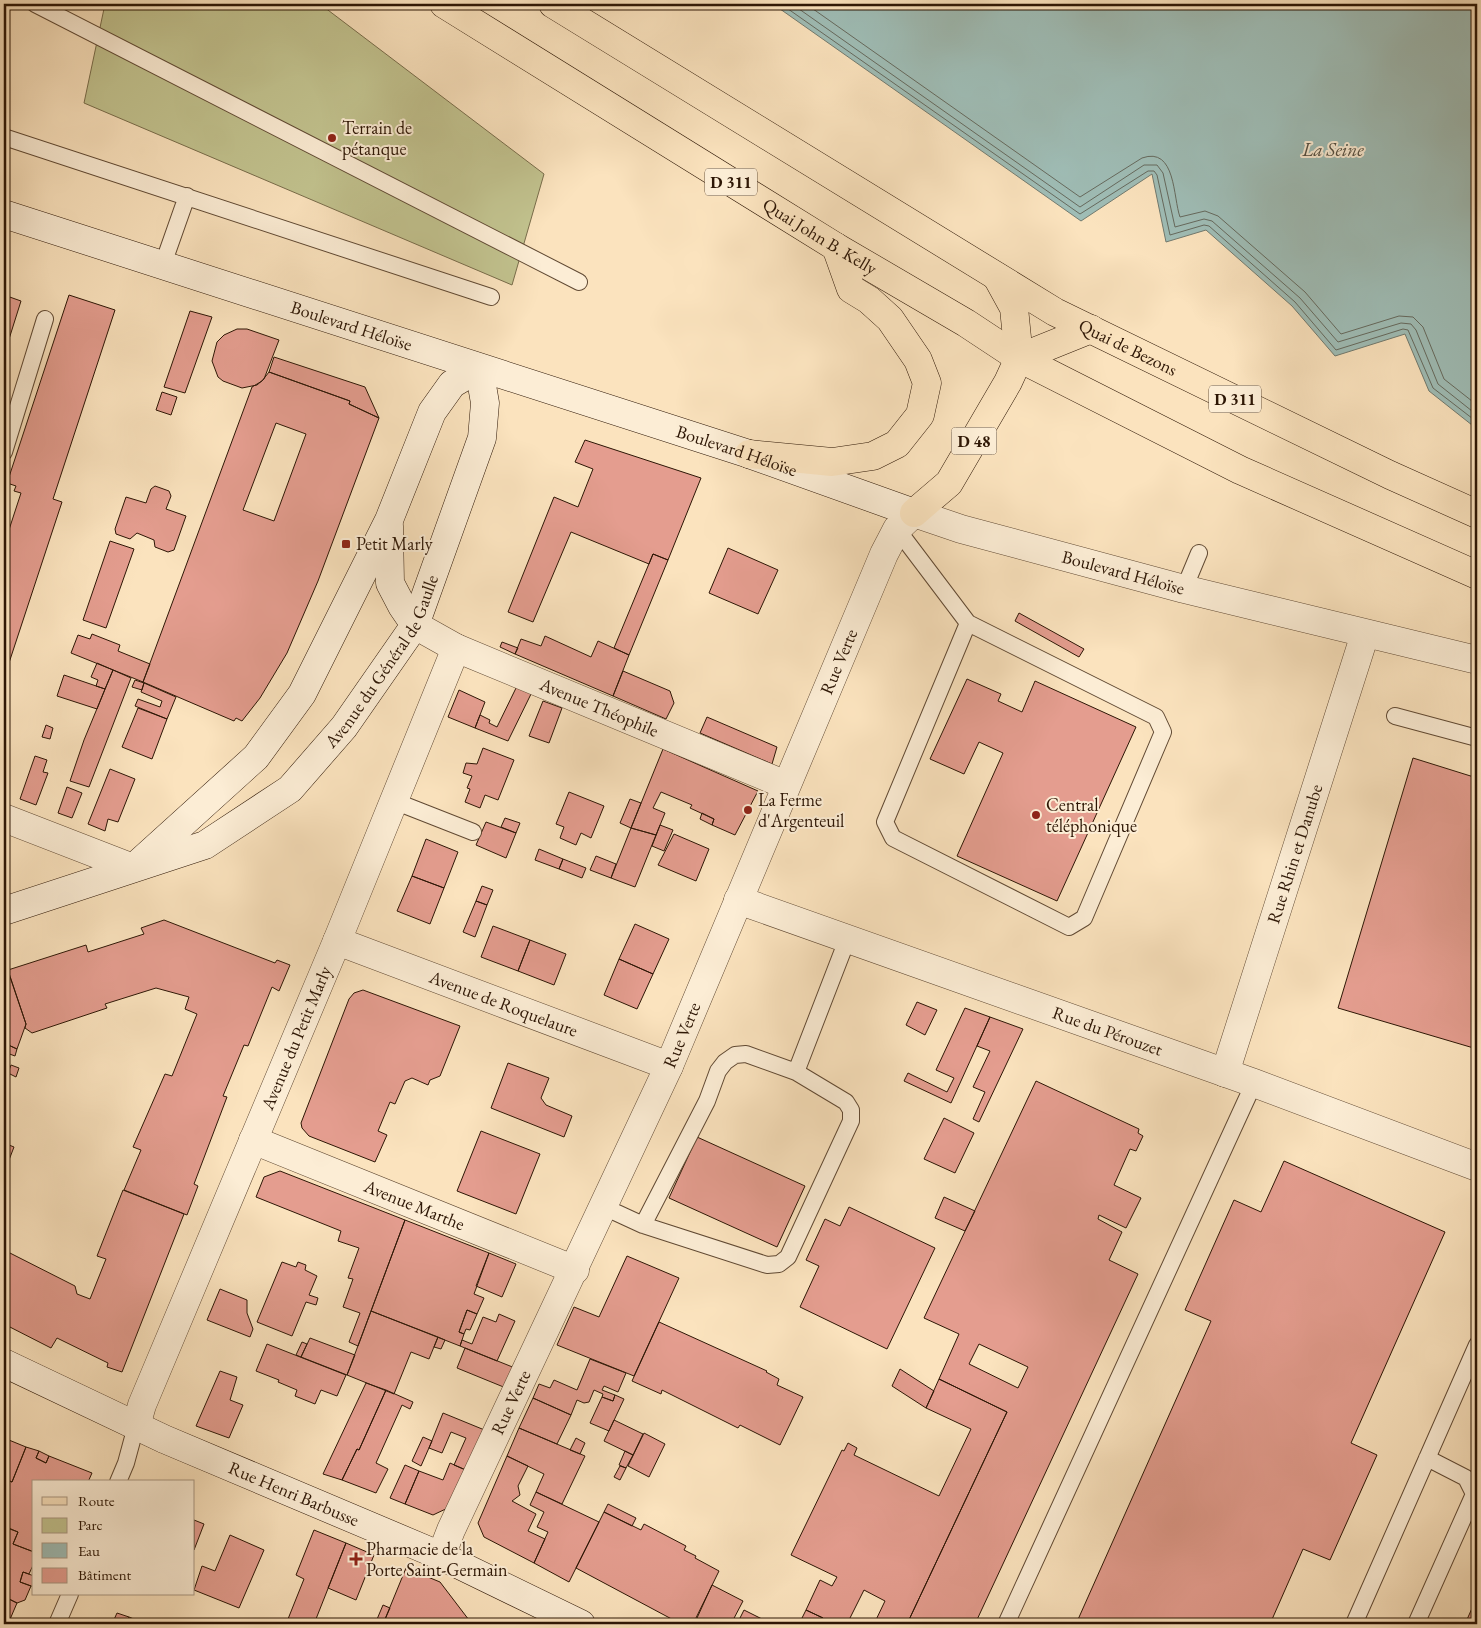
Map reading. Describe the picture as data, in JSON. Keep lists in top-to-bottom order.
{
  "streets": {
    "main road": [
      "D 311",
      "Quai John B. Kelly",
      "Quai de Bezons",
      "D 48"
    ],
    "street": [
      "Boulevard Héloïse",
      "Avenue du Général de Gaulle",
      "Rue Verte",
      "Avenue Théophile",
      "Rue Rhin et Danube",
      "Avenue de Roquelaure",
      "Rue du Pérouzet",
      "Avenue du Petit Marly",
      "Avenue Marthe",
      "Rue Henri Barbusse"
    ]
  },
  "crossings": [
    ["D 311", "Quai John B. Kelly"],
    ["D 311", "D 48"],
    ["Quai John B. Kelly", "D 48"],
    ["Boulevard Héloïse", "D 48"],
    ["Boulevard Héloïse", "Avenue du Général de Gaulle"],
    ["Boulevard Héloïse", "Rue Verte"],
    ["Boulevard Héloïse", "Rue Rhin et Danube"],
    ["D 48", "Rue Verte"],
    ["Avenue du Général de Gaulle", "Avenue Théophile"],
    ["Rue Verte", "Avenue Théophile"],
    ["Rue Verte", "Avenue de Roquelaure"],
    ["Rue Verte", "Rue du Pérouzet"],
    ["Rue Verte", "Avenue Marthe"],
    ["Rue Verte", "Rue Henri Barbusse"],
    ["Avenue Théophile", "Avenue du Petit Marly"],
    ["Rue Rhin et Danube", "Rue du Pérouzet"],
    ["Avenue de Roquelaure", "Avenue du Petit Marly"],
    ["Avenue du Petit Marly", "Avenue Marthe"],
    ["Avenue du Petit Marly", "Rue Henri Barbusse"]
  ],
  "water": ["La Seine"],
  "places": {
    "other": ["Terrain de pétanque", "La Ferme d'Argenteuil", "Central téléphonique"],
    "transit": ["Petit Marly"],
    "health": ["Pharmacie de la Porte Saint-Germain"]
  },
  "legend": [
    "Route",
    "Parc",
    "Eau",
    "Bâtiment"
  ]
}
